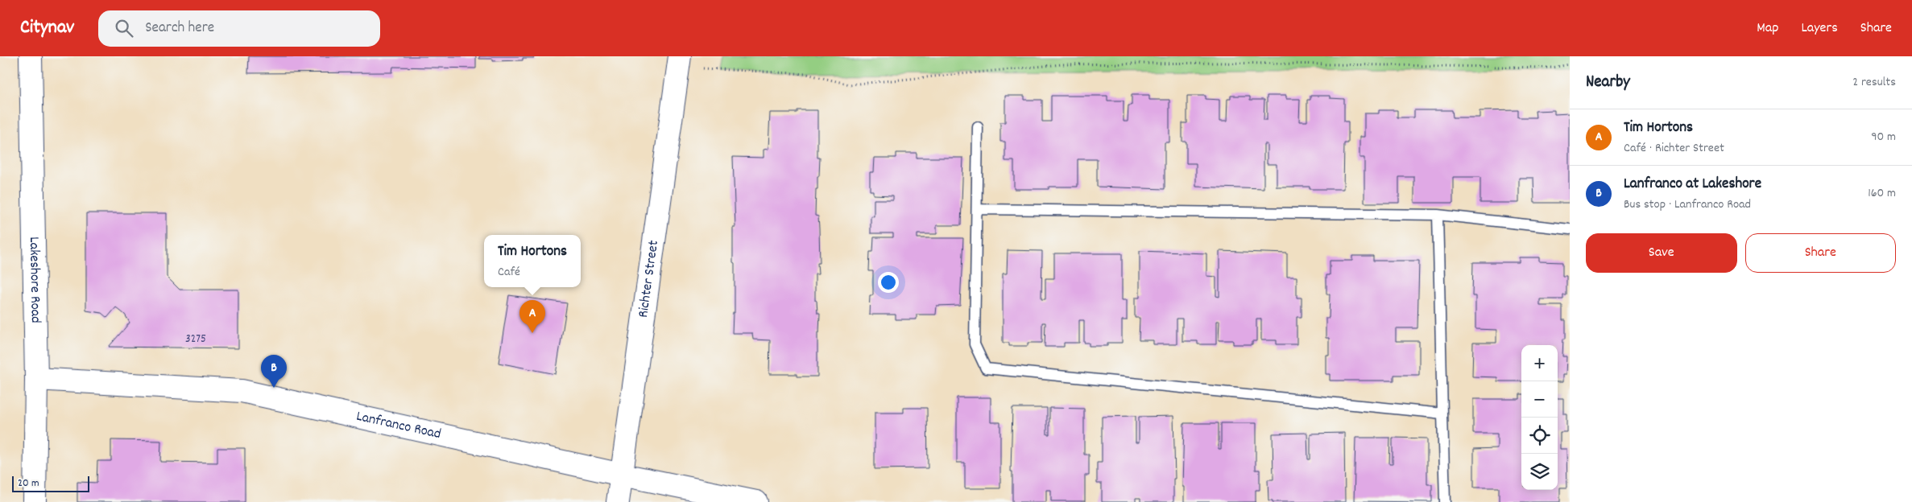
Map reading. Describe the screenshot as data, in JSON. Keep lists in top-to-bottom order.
{
  "streets": {
    "street": ["Lakeshore Road", "Richter Street", "Lanfranco Road"]
  },
  "crossings": [
    ["Lakeshore Road", "Lanfranco Road"],
    ["Richter Street", "Lanfranco Road"]
  ],
  "house_numbers": ["3275"],
  "scale_bar": "20 m",
  "page": {
    "header": "Citynav",
    "search": "Search here",
    "nav": ["Map", "Layers", "Share"],
    "heading": ["Nearby", "2 results"],
    "list": [
      {
        "mark": "A",
        "name": "Tim Hortons",
        "note": "Café · Richter Street",
        "value": "90 m"
      },
      {
        "mark": "B",
        "name": "Lanfranco at Lakeshore",
        "note": "Bus stop · Lanfranco Road",
        "value": "160 m"
      }
    ],
    "buttons": ["Save", "Share"],
    "popup": ["Tim Hortons", "Café"],
    "pins": ["A", "B"],
    "map_buttons": ["+", "−"],
    "scale": "20 m"
  }
}
